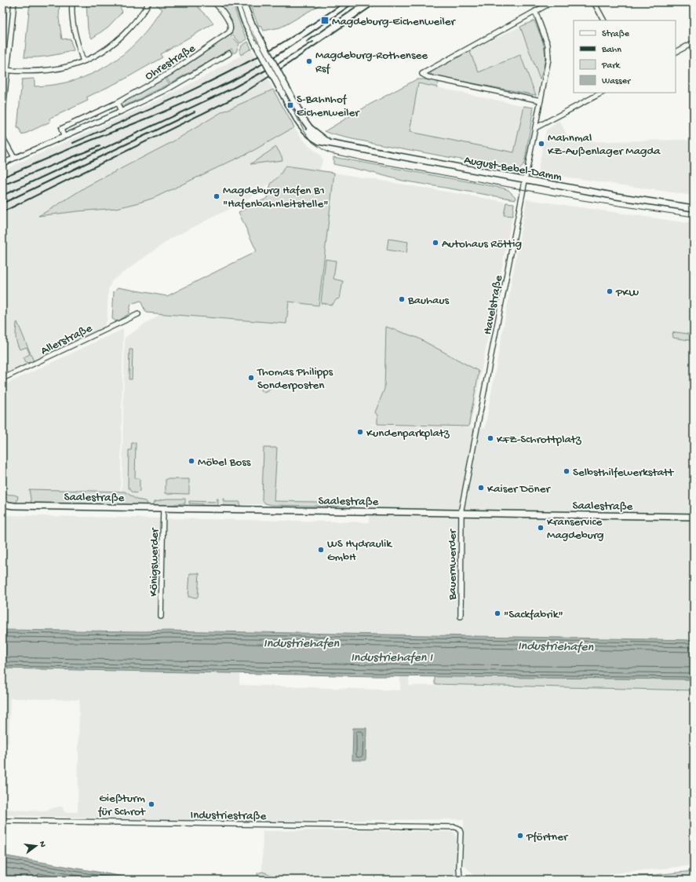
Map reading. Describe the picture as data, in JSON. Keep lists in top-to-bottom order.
{
  "streets": {
    "main road": ["August-Bebel-Damm", "Saalestraße"],
    "street": [
      "Ohrestraße",
      "Havelstraße",
      "Allerstraße",
      "Königswerder",
      "Bauernwerder",
      "Industriestraße"
    ]
  },
  "crossings": [
    ["August-Bebel-Damm", "Havelstraße"],
    ["Havelstraße", "Saalestraße"],
    ["Havelstraße", "Bauernwerder"],
    ["Saalestraße", "Königswerder"],
    ["Saalestraße", "Bauernwerder"]
  ],
  "water": ["Industriehafen", "Industriehafen I"],
  "places": {
    "transit": ["Magdeburg-Eichenweiler", "S-Bahnhof Eichenweiler"],
    "other": [
      "Magdeburg-Rothensee Rsf",
      "Mahnmal KZ-Außenlager Magda",
      "Magdeburg Hafen B1 \"Hafenbahnleitstelle\"",
      "Autohaus Röttig",
      "PKW",
      "Bauhaus",
      "Thomas Philipps Sonderposten",
      "Kundenparkplatz",
      "KFZ-Schrottplatz",
      "Möbel Boss",
      "Selbsthilfewerkstatt",
      "Kaiser Döner",
      "Kranservice Magdeburg",
      "WS Hydraulik GmbH",
      "\"Sackfabrik\"",
      "Gießturm für Schrot",
      "Pförtner"
    ]
  },
  "legend": [
    "Straße",
    "Bahn",
    "Park",
    "Wasser"
  ],
  "north": "right"
}
